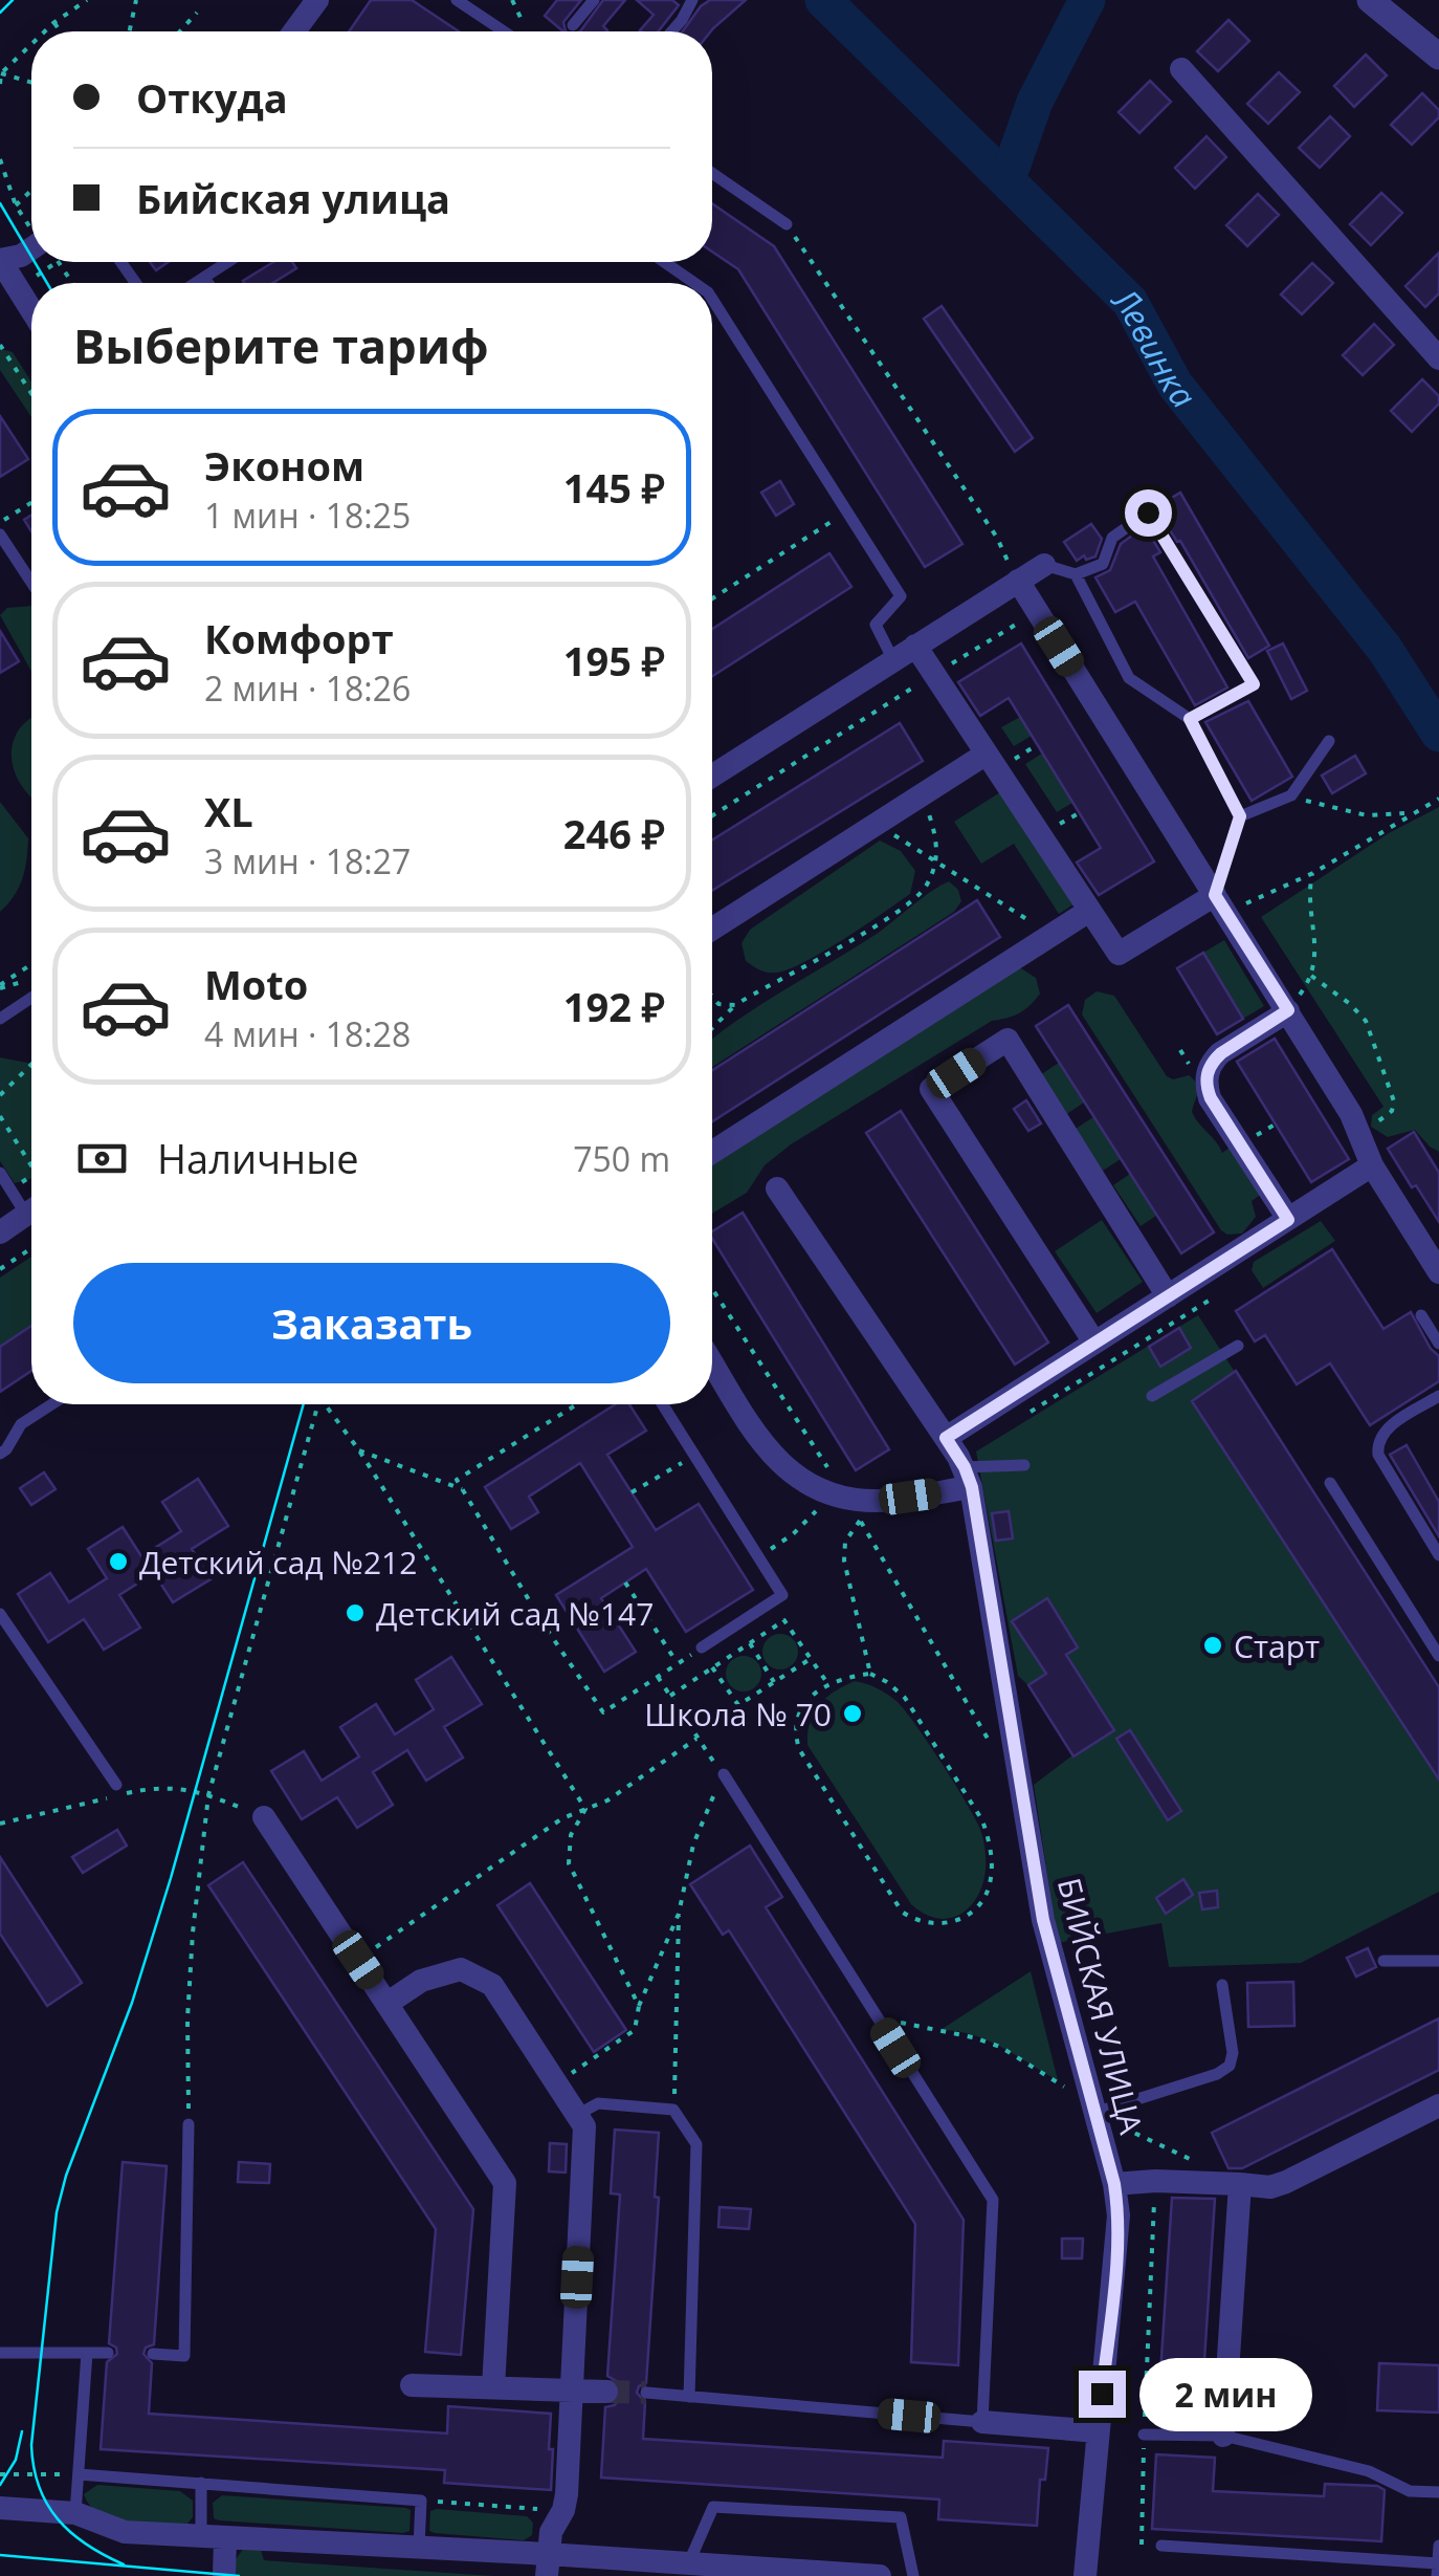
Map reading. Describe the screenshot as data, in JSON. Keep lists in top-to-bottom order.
{
  "streets": {
    "street": ["БИЙСКАЯ УЛИЦА"]
  },
  "water": ["Левинка"],
  "places": [
    "Детский сад №212",
    "Детский сад №147",
    "Старт",
    "Школа № 70"
  ],
  "page": {
    "banner": ["Откуда", "Бийская улица"],
    "heading": "Выберите тариф",
    "list": [
      {
        "name": "Эконом",
        "note": "1 мин · 18:25",
        "value": "145 ₽"
      },
      {
        "name": "Комфорт",
        "note": "2 мин · 18:26",
        "value": "195 ₽"
      },
      {
        "name": "XL",
        "note": "3 мин · 18:27",
        "value": "246 ₽"
      },
      {
        "name": "Moto",
        "note": "4 мин · 18:28",
        "value": "192 ₽"
      }
    ],
    "pay": ["Наличные", "750 m"],
    "buttons": "Заказать",
    "bubble": "2 мин"
  }
}
